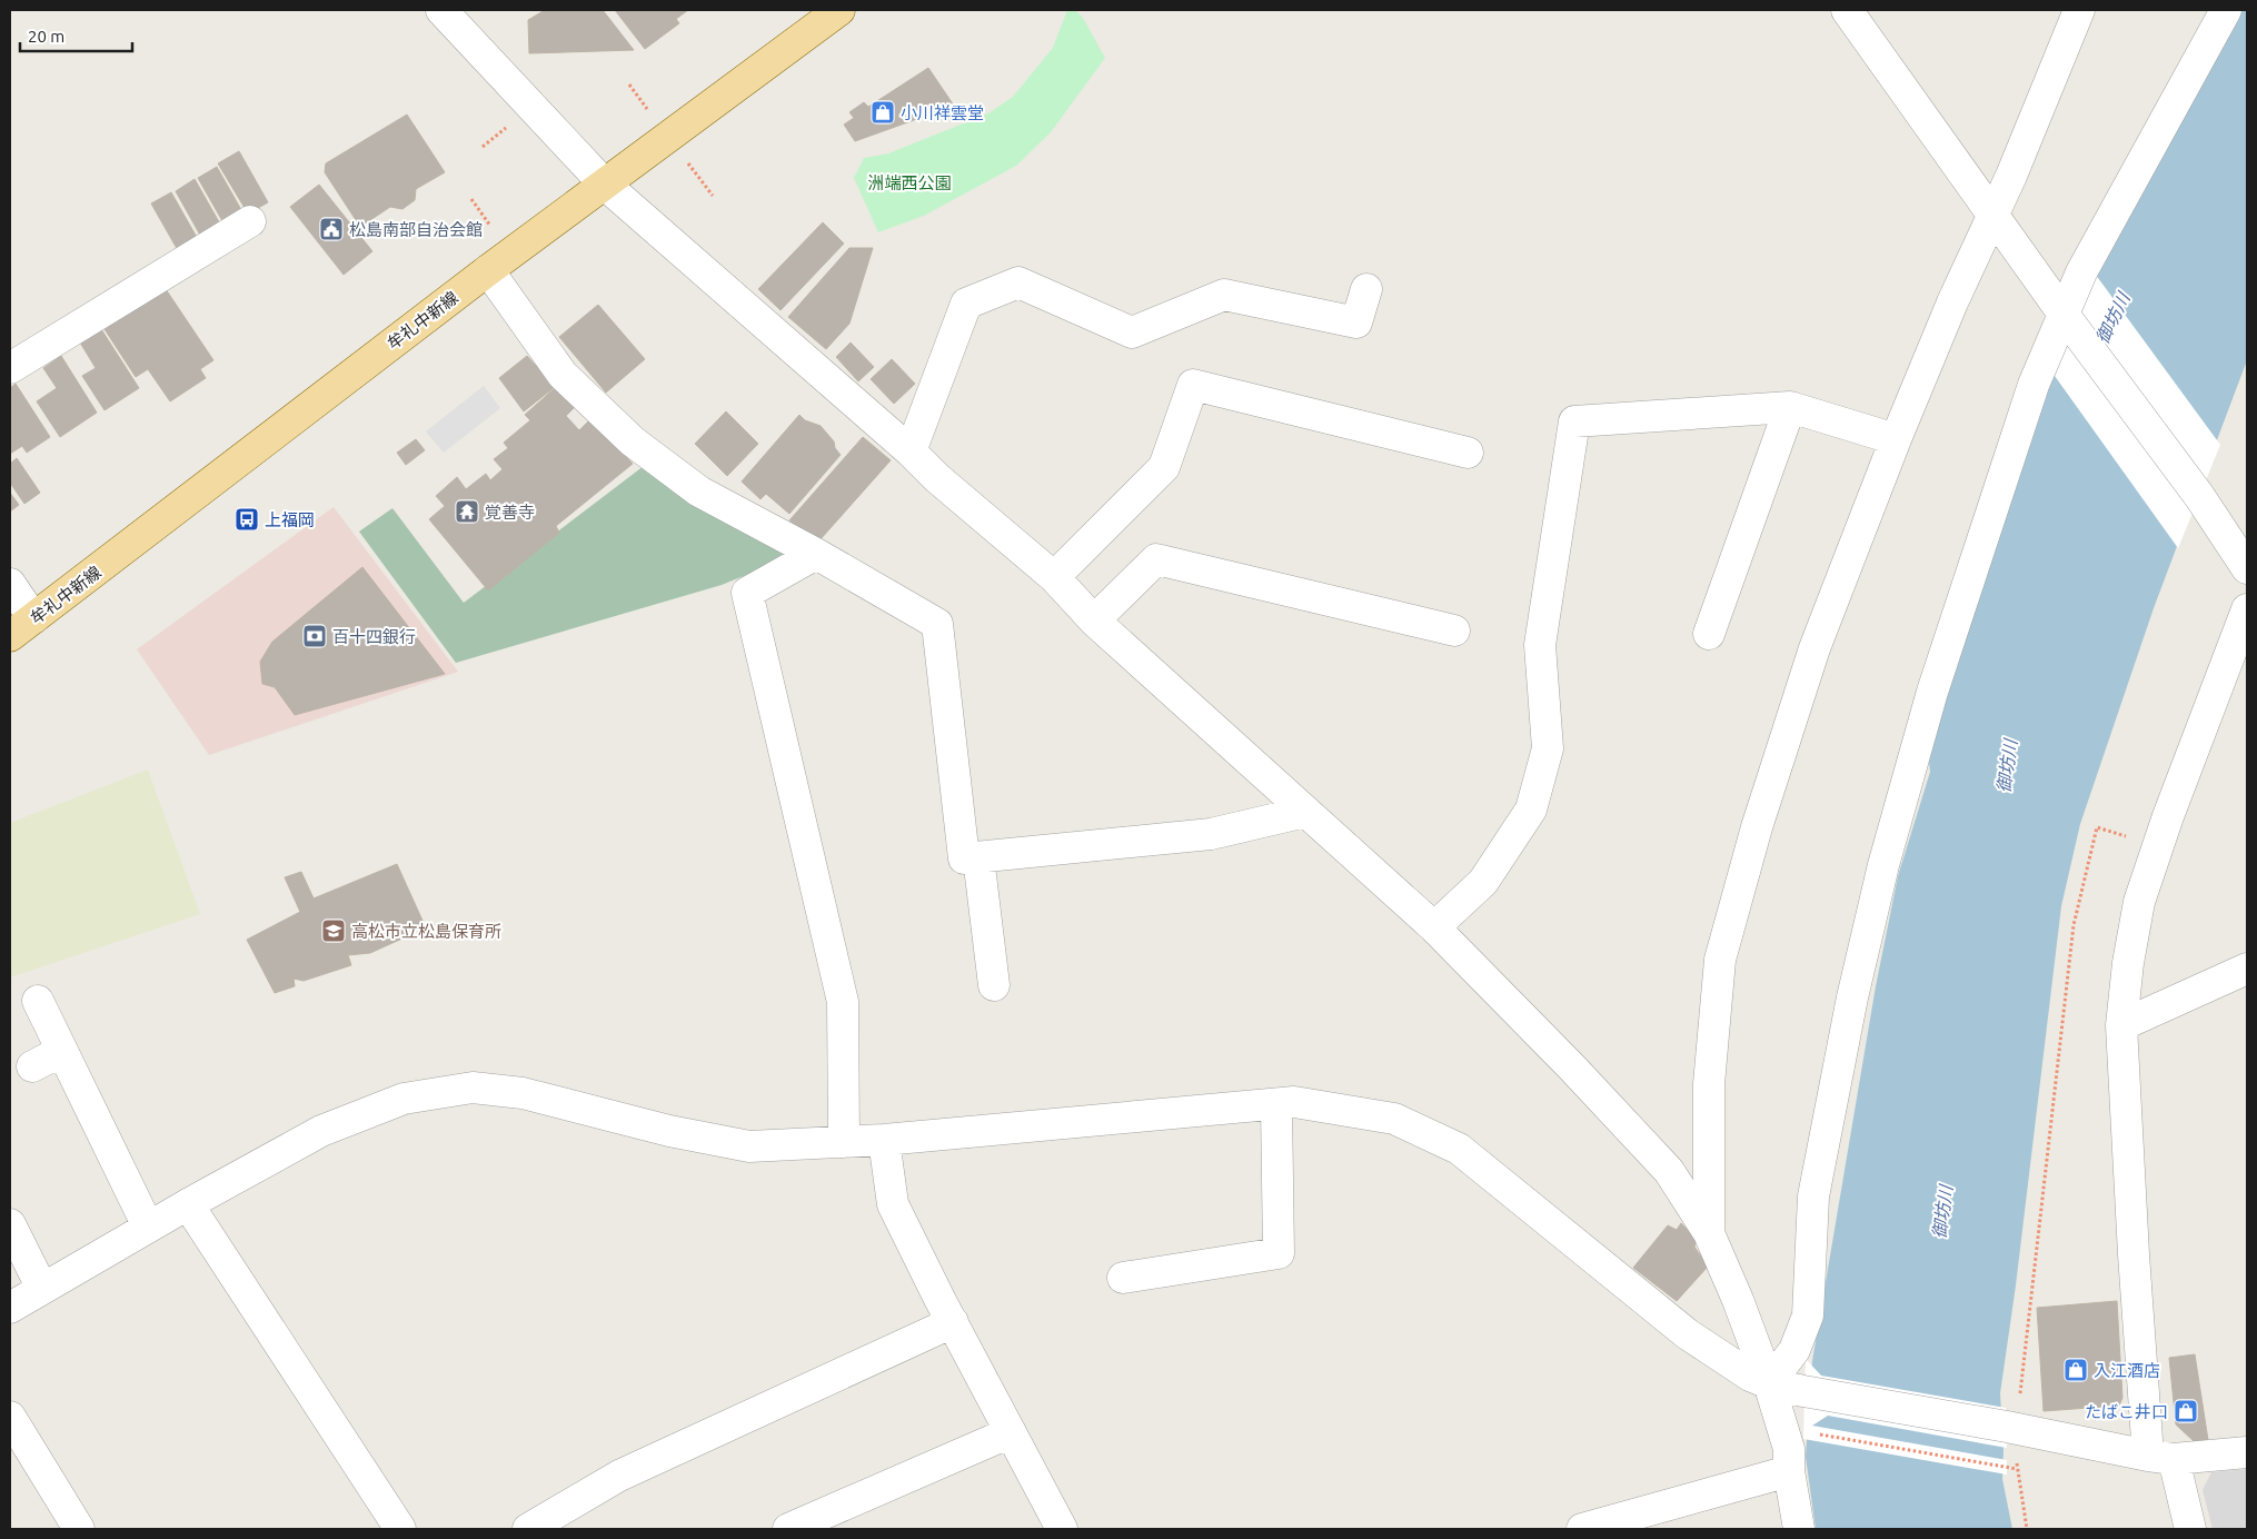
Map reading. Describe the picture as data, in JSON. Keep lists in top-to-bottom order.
{
  "streets": {
    "main road": ["牟礼中新線"]
  },
  "water": ["御坊川"],
  "parks": ["洲端西公園"],
  "places": {
    "shop": ["小川祥雲堂", "入江酒店", "たばこ井口"],
    "public building": ["松島南部自治会館"],
    "temple": ["覚善寺"],
    "bus stop": ["上福岡"],
    "bank": ["百十四銀行"],
    "school or university": ["高松市立松島保育所"]
  },
  "scale_bar": "20 m"
}
